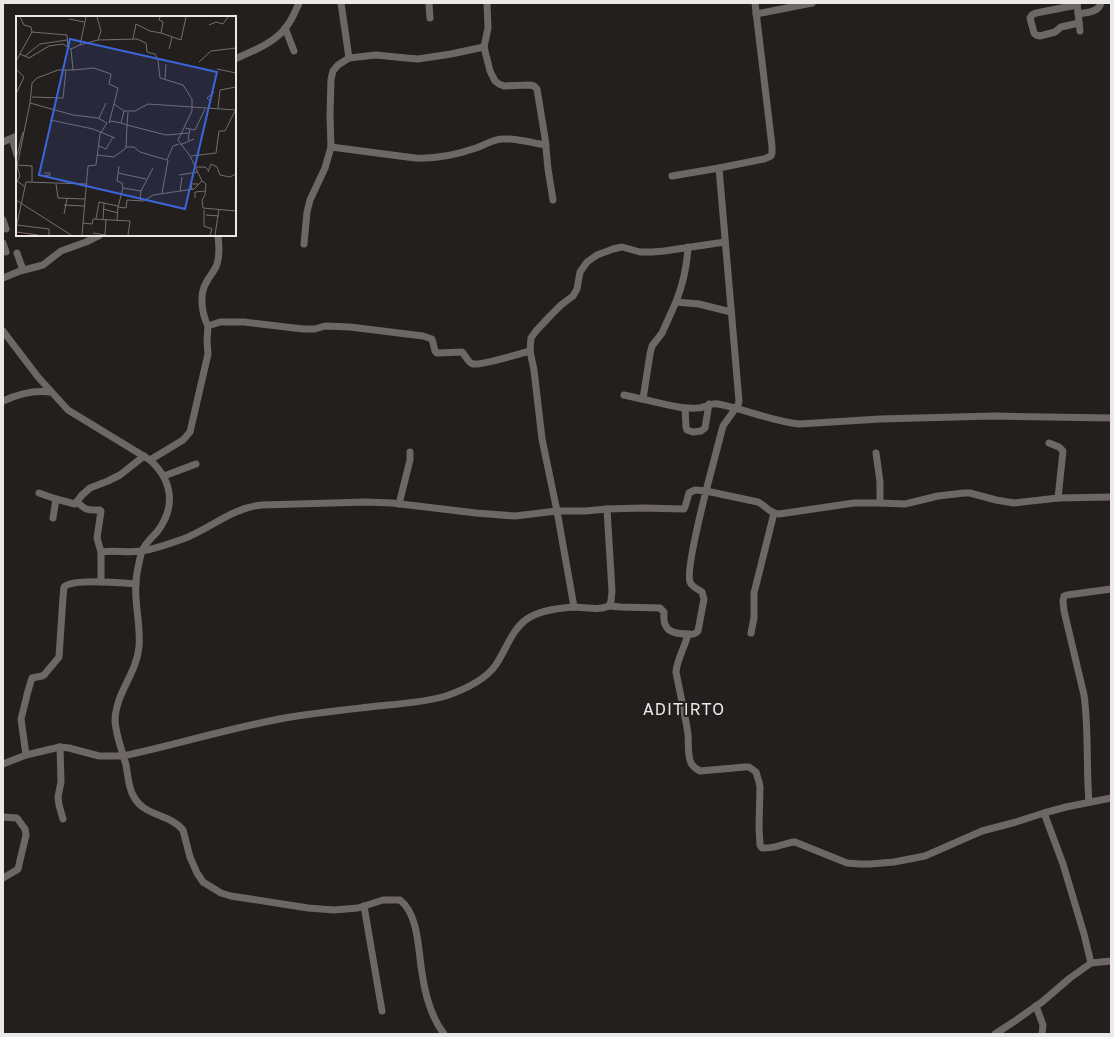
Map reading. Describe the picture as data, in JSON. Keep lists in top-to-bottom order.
{
  "districts": ["ADITIRTO"]
}
